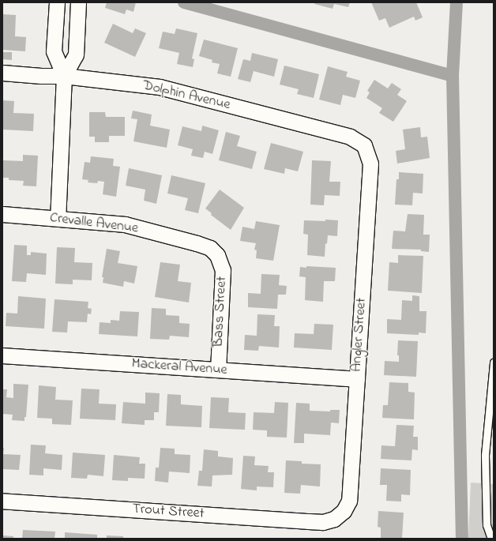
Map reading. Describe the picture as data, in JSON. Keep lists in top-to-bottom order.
{
  "streets": {
    "street": [
      "Dolphin Avenue",
      "Crevalle Avenue",
      "Bass Street",
      "Angler Street",
      "Mackeral Avenue",
      "Trout Street"
    ]
  },
  "crossings": [
    ["Dolphin Avenue", "Angler Street"],
    ["Crevalle Avenue", "Bass Street"],
    ["Bass Street", "Mackeral Avenue"],
    ["Angler Street", "Mackeral Avenue"],
    ["Angler Street", "Trout Street"]
  ]
}
